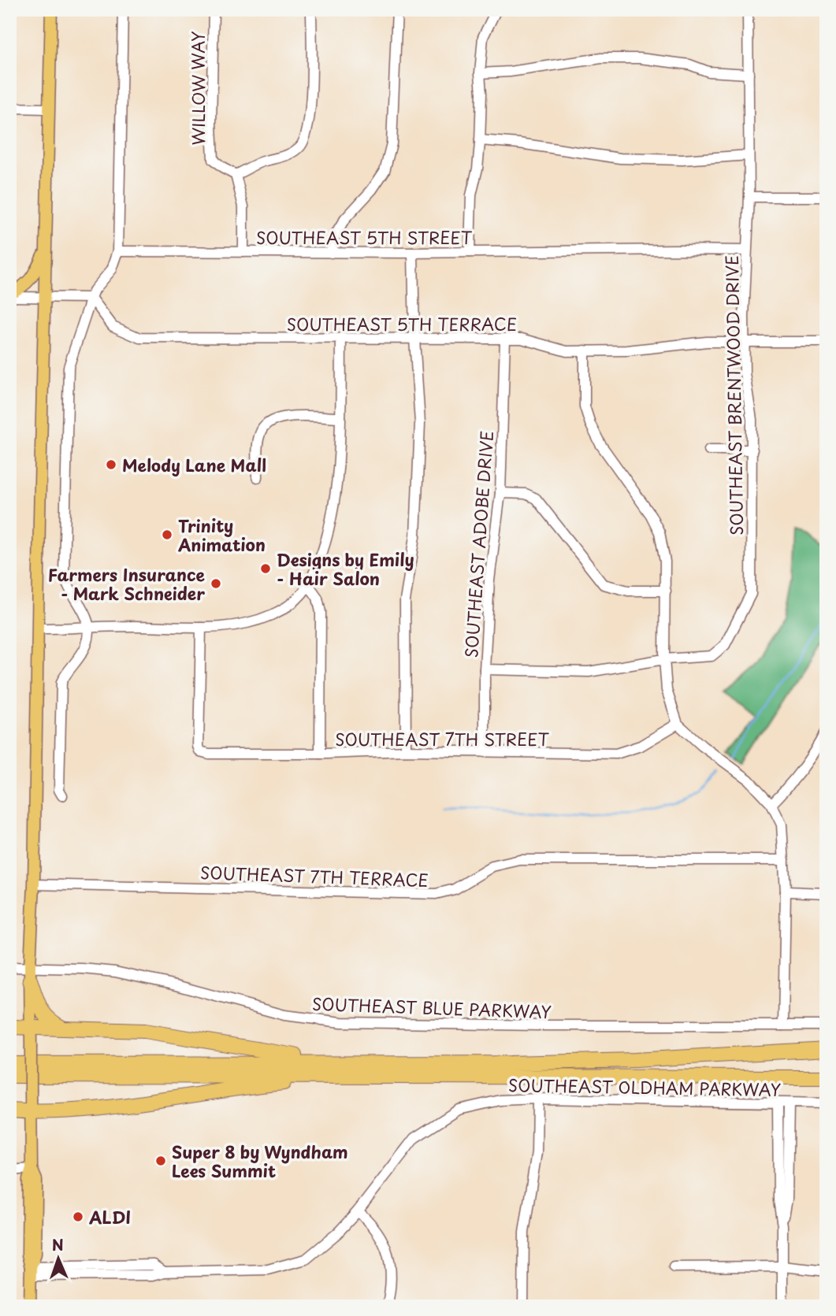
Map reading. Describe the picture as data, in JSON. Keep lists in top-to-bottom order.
{
  "streets": {
    "street": [
      "WILLOW WAY",
      "SOUTHEAST 5TH STREET",
      "SOUTHEAST 5TH TERRACE",
      "SOUTHEAST BRENTWOOD DRIVE",
      "SOUTHEAST ADOBE DRIVE",
      "SOUTHEAST 7TH STREET",
      "SOUTHEAST 7TH TERRACE",
      "SOUTHEAST BLUE PARKWAY",
      "SOUTHEAST OLDHAM PARKWAY"
    ]
  },
  "crossings": [
    ["SOUTHEAST 5TH STREET", "SOUTHEAST BRENTWOOD DRIVE"],
    ["SOUTHEAST 5TH TERRACE", "SOUTHEAST BRENTWOOD DRIVE"],
    ["SOUTHEAST 5TH TERRACE", "SOUTHEAST ADOBE DRIVE"],
    ["SOUTHEAST BRENTWOOD DRIVE", "SOUTHEAST ADOBE DRIVE"],
    ["SOUTHEAST ADOBE DRIVE", "SOUTHEAST 7TH STREET"]
  ],
  "places": [
    "Melody Lane Mall",
    "Trinity Animation",
    "Designs by Emily - Hair Salon",
    "Farmers Insurance - Mark Schneider",
    "Super 8 by Wyndham Lees Summit",
    "ALDI"
  ],
  "north": "top"
}
